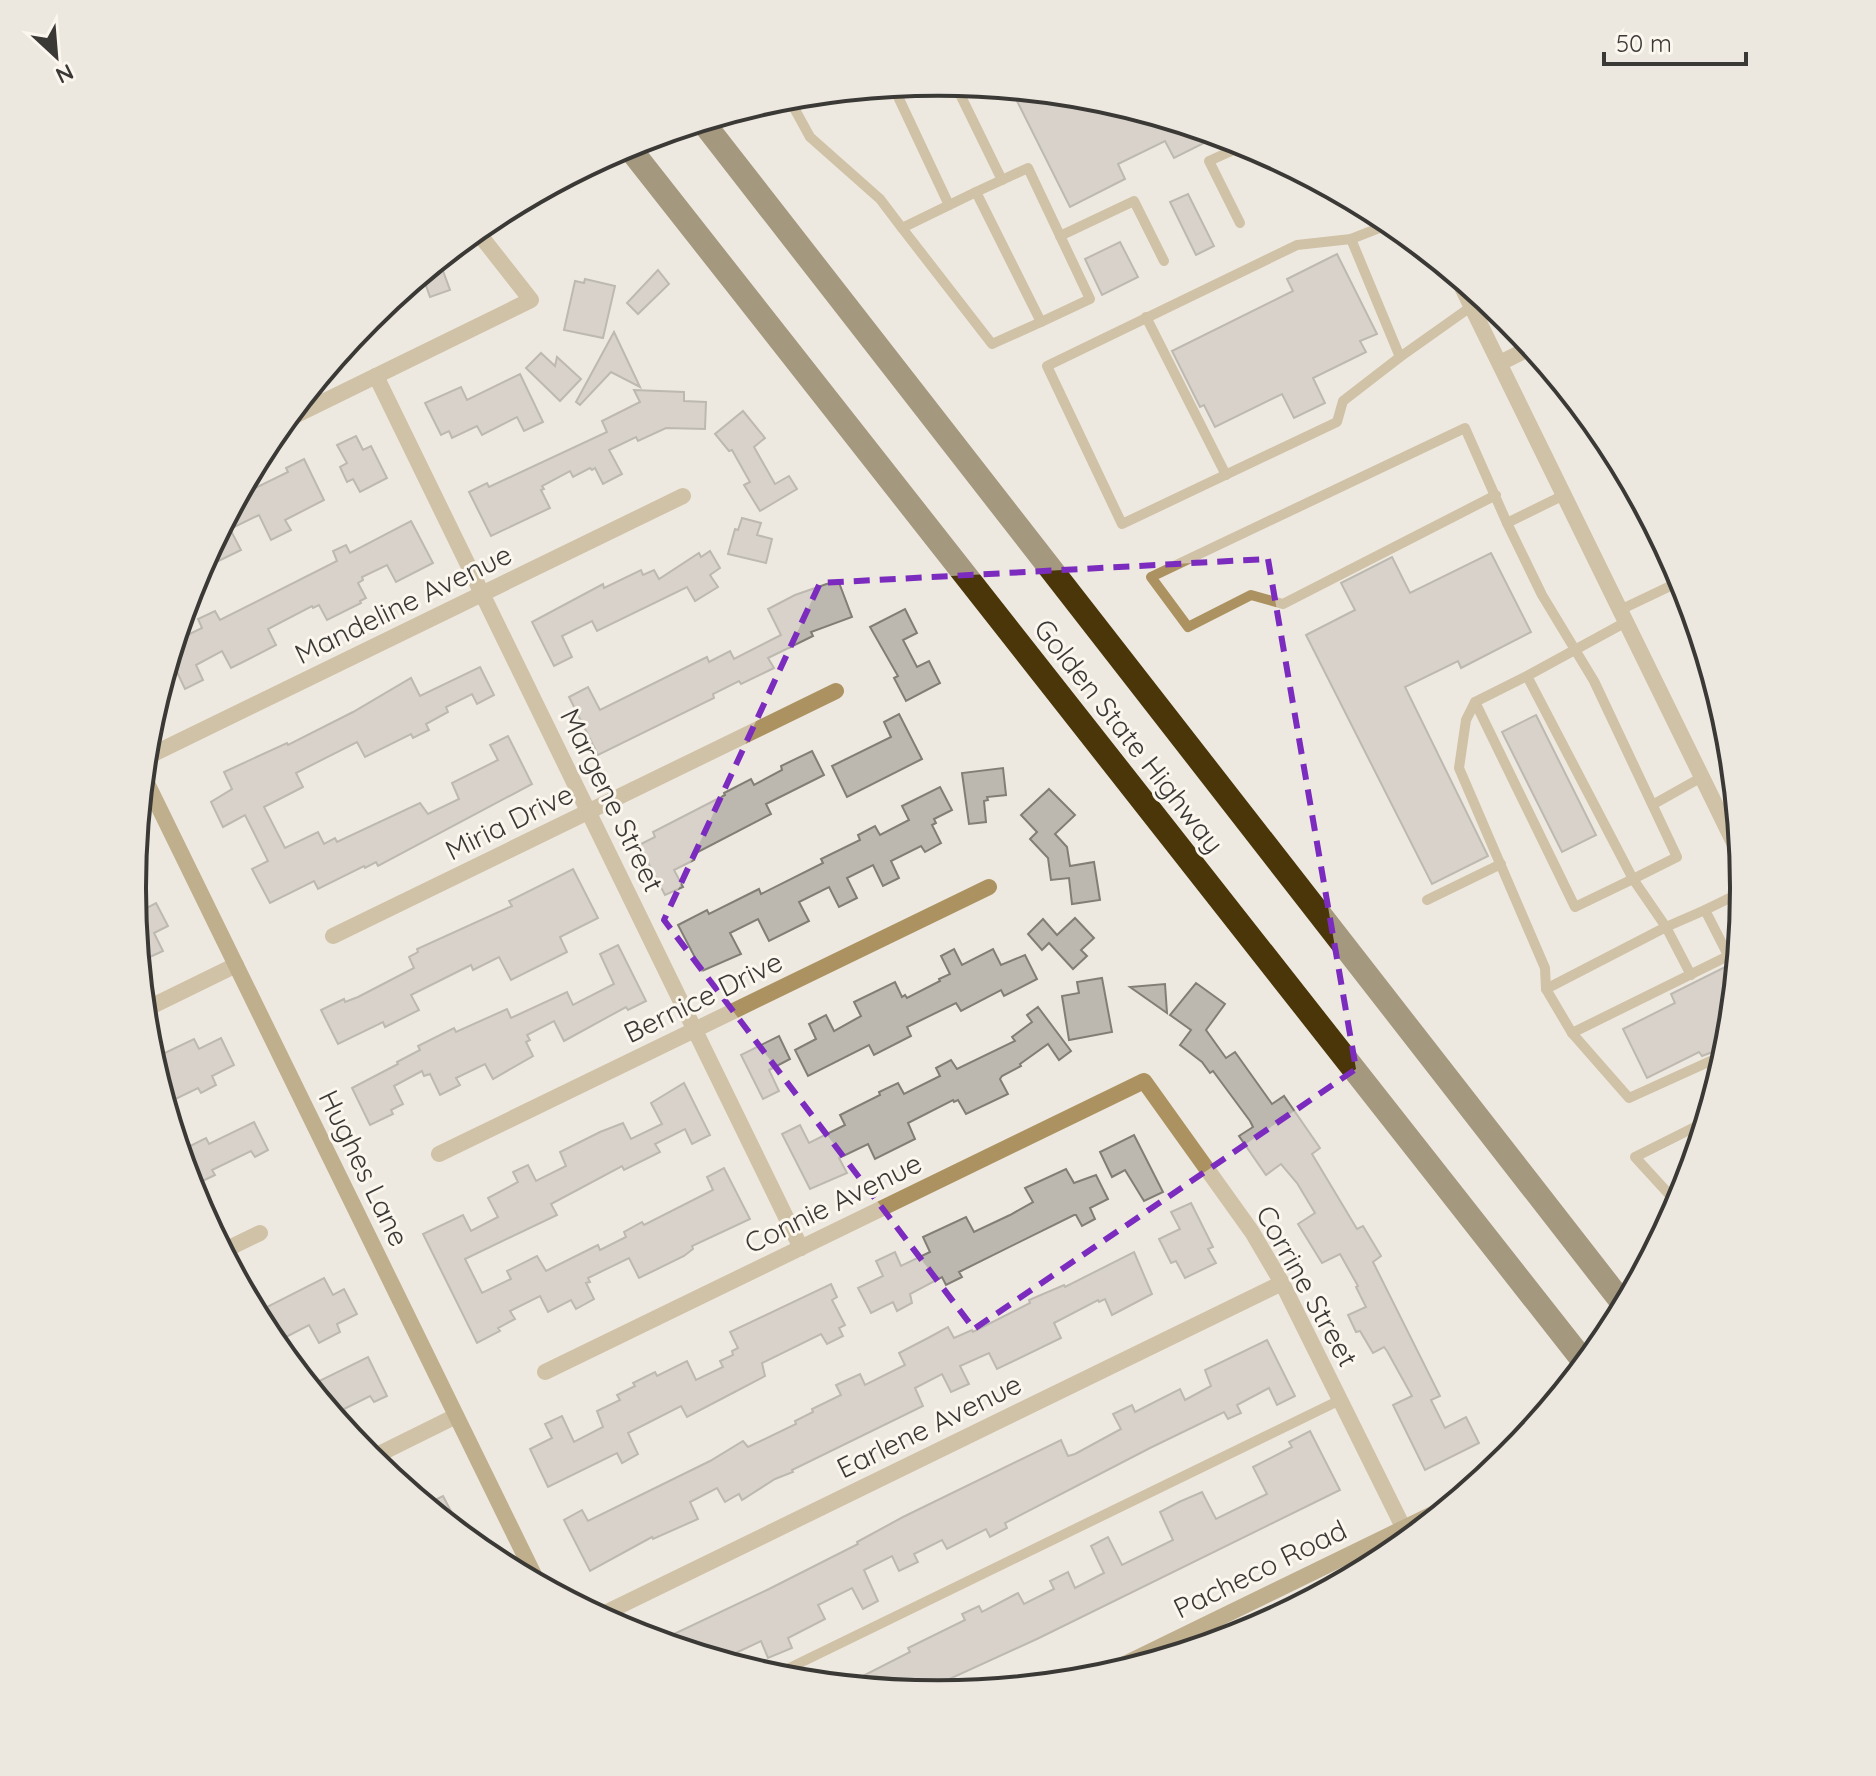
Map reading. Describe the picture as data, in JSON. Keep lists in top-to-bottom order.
{
  "streets": {
    "highway": ["Golden State Highway"],
    "street": [
      "Mandeline Avenue",
      "Margene Street",
      "Miria Drive",
      "Bernice Drive",
      "Hughes Lane",
      "Connie Avenue",
      "Corrine Street",
      "Earlene Avenue",
      "Pacheco Road"
    ]
  },
  "crossings": [
    ["Mandeline Avenue", "Margene Street"],
    ["Margene Street", "Miria Drive"],
    ["Margene Street", "Bernice Drive"],
    ["Margene Street", "Connie Avenue"],
    ["Connie Avenue", "Corrine Street"],
    ["Corrine Street", "Earlene Avenue"]
  ],
  "scale_bar": "50 m",
  "north": "bottom right"
}
